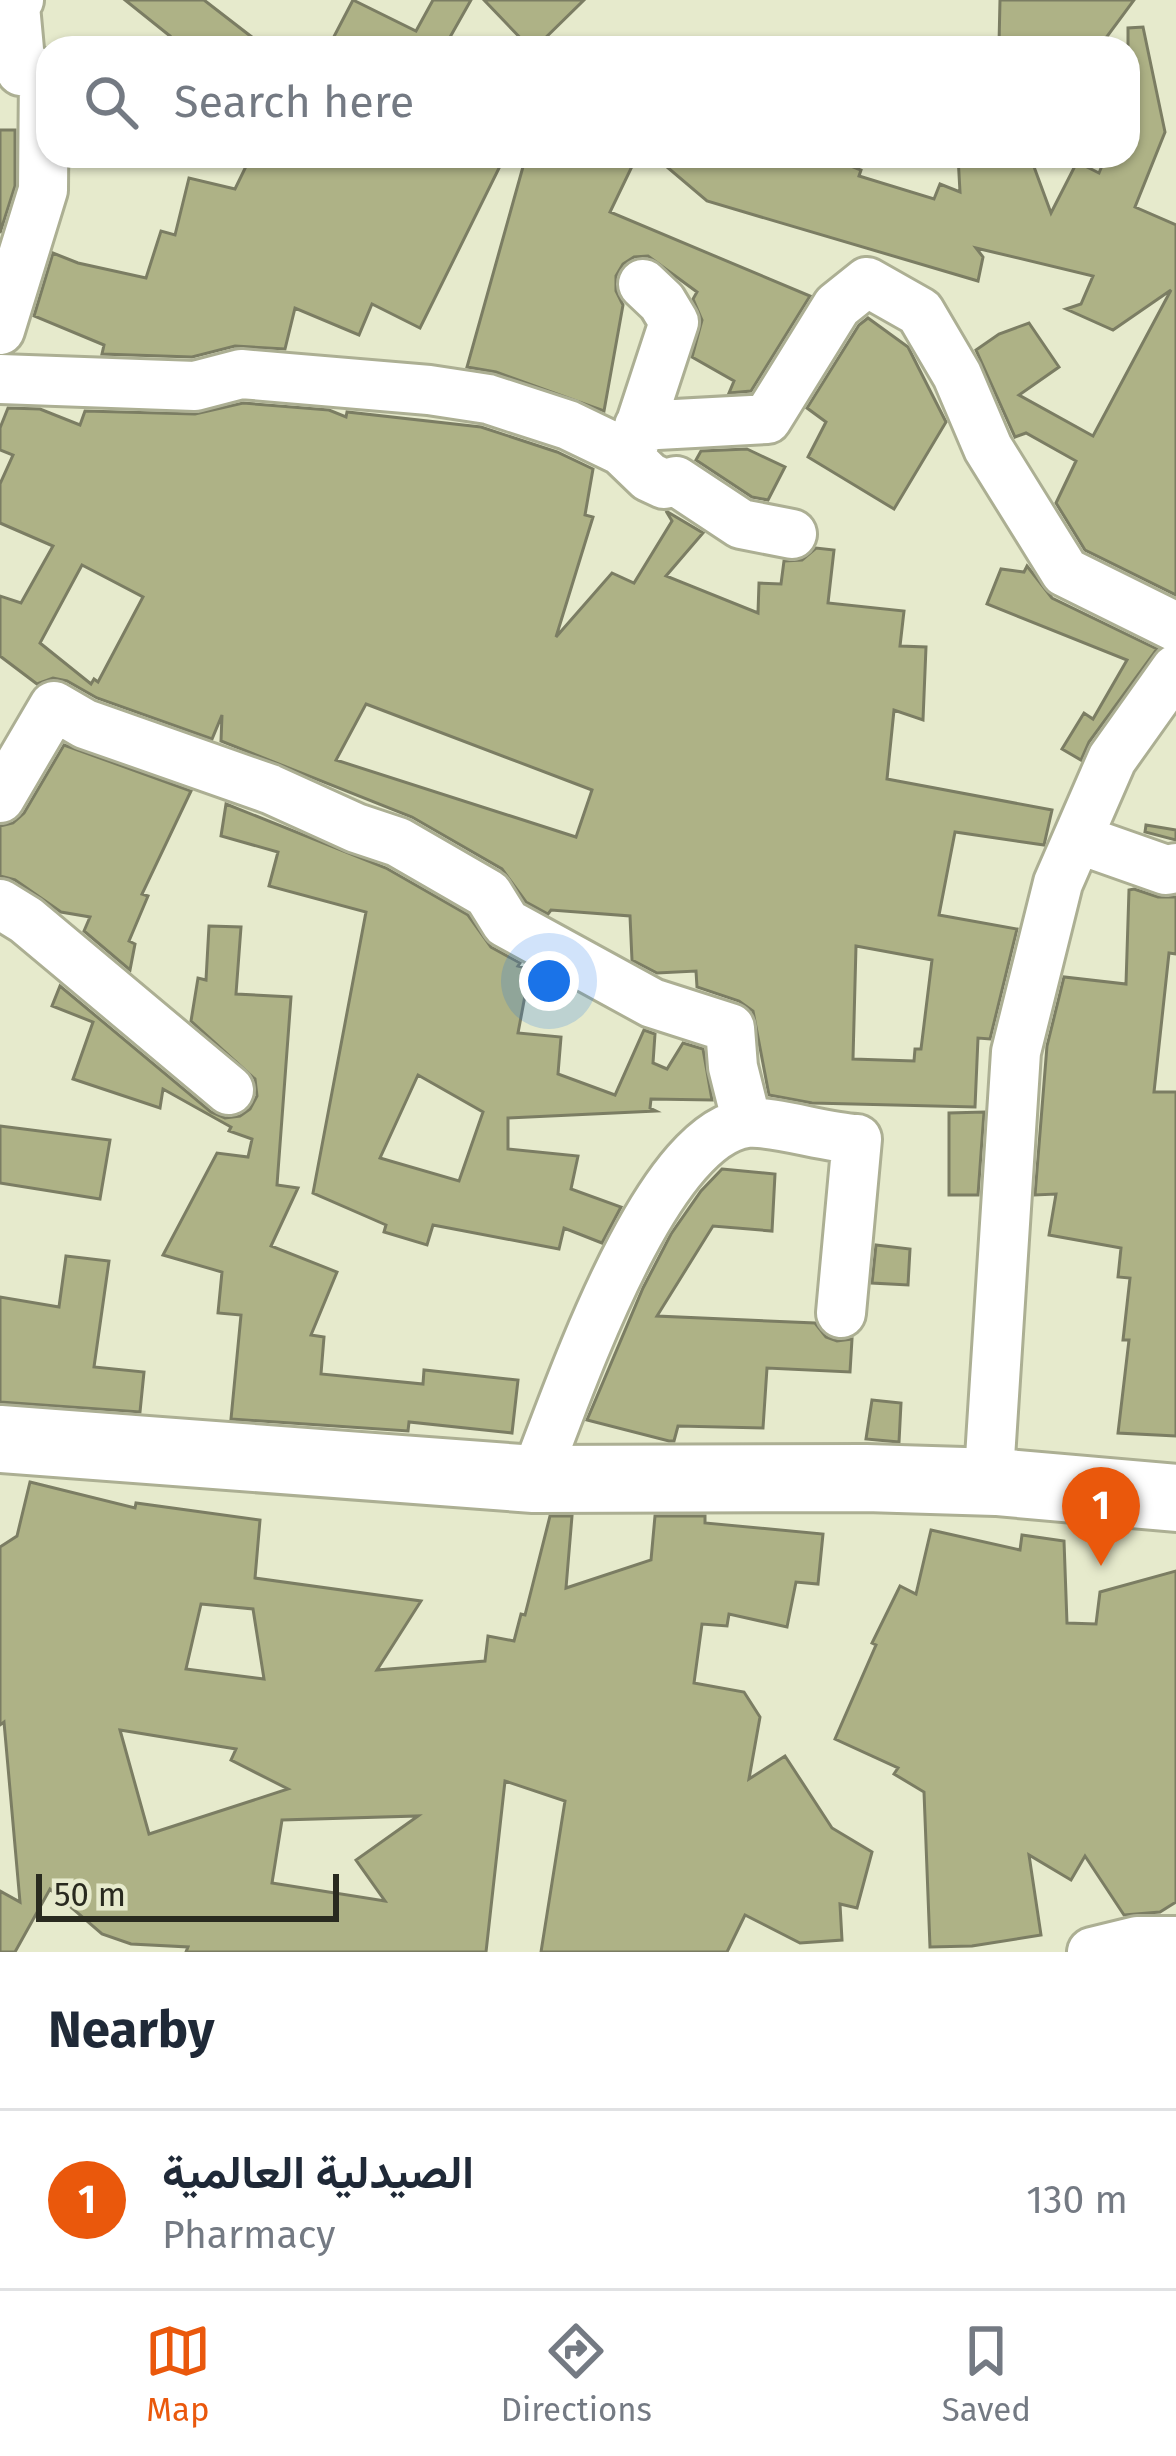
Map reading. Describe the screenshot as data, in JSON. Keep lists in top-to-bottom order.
{
  "scale_bar": "50 m",
  "page": {
    "search": "Search here",
    "pins": "1",
    "scale": "50 m",
    "heading": "Nearby",
    "list": [
      {
        "mark": "1",
        "name": "الصيدلية العالمية",
        "note": "Pharmacy",
        "value": "130 m"
      }
    ],
    "nav": ["Map", "Directions", "Saved"]
  }
}
